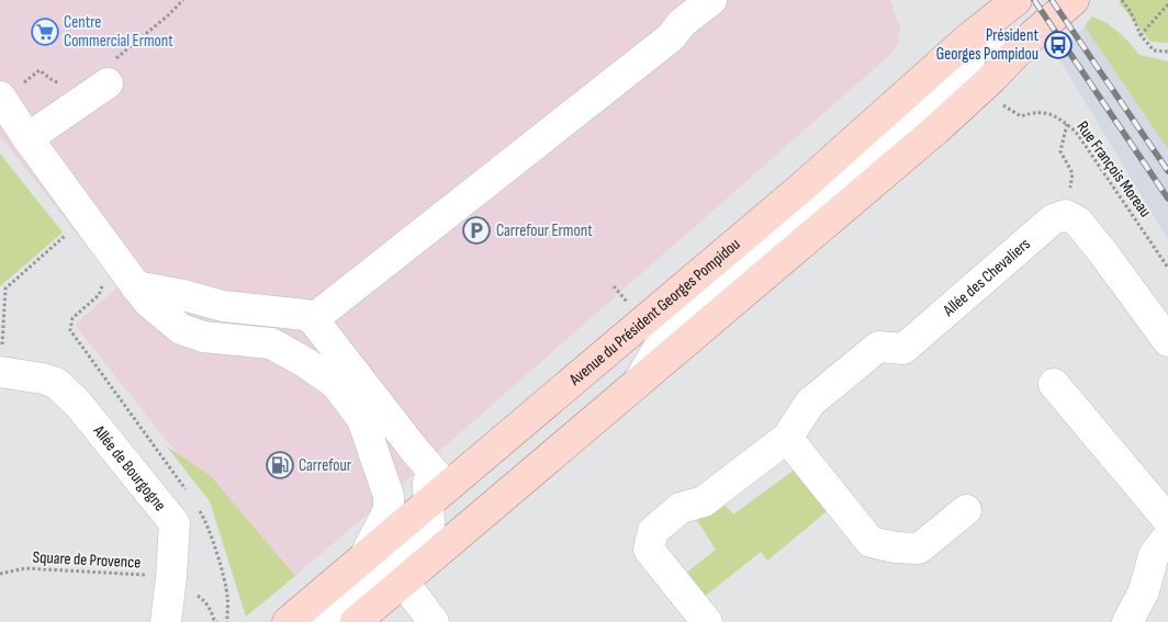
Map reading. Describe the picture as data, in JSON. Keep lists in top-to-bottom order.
{
  "streets": {
    "main road": ["Avenue du Président Georges Pompidou"],
    "street": ["Allée des Chevaliers", "Allée de Bourgogne"],
    "path": ["Rue François Moreau", "Square de Provence"]
  },
  "crossings": [
    ["Allée de Bourgogne", "Square de Provence"]
  ],
  "places": {
    "supermarket": ["Centre Commercial Ermont"],
    "bus stop": ["Président Georges Pompidou"],
    "parking": ["Carrefour Ermont"],
    "fuel station": ["Carrefour"]
  }
}
